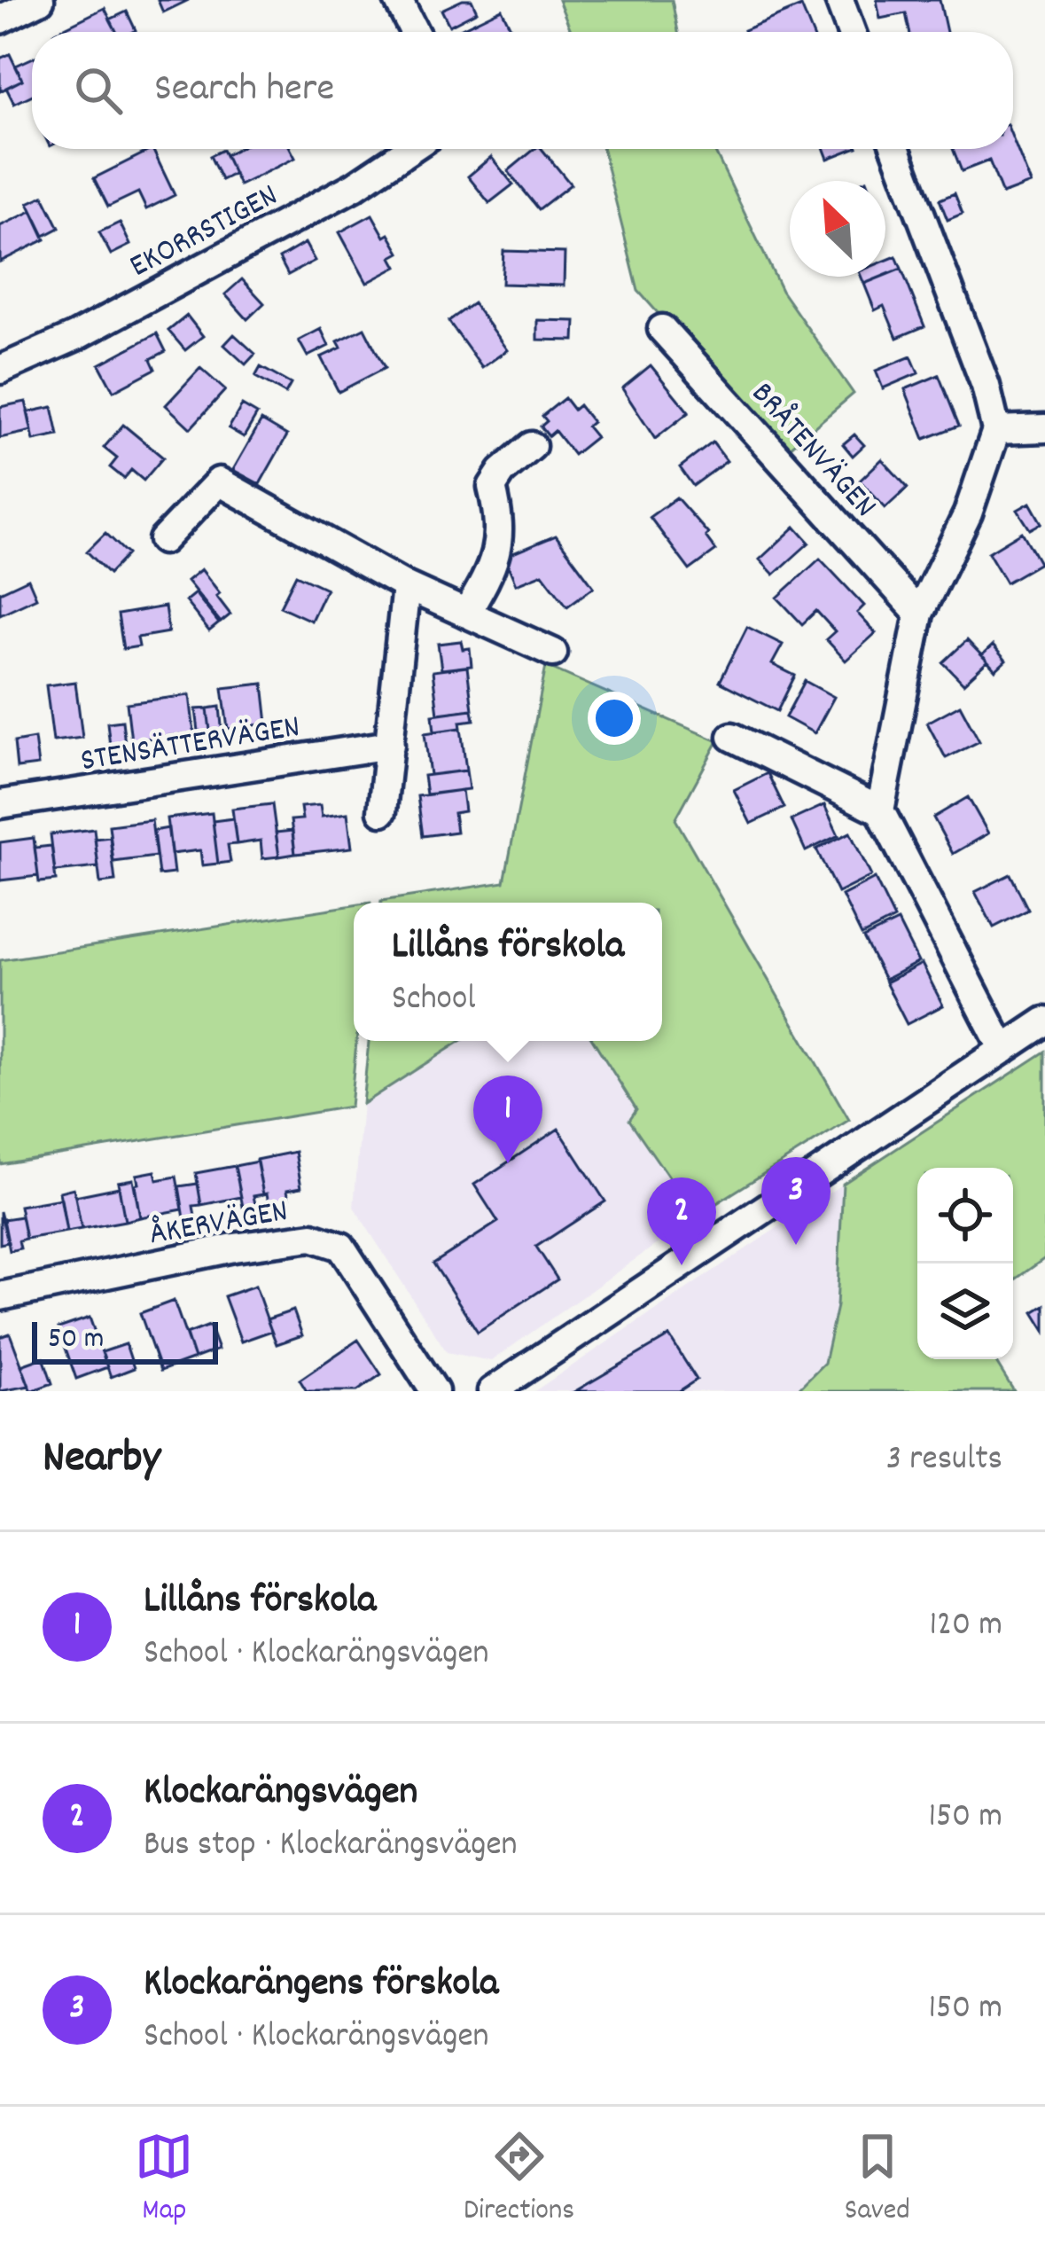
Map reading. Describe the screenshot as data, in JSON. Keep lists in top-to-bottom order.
{
  "streets": {
    "street": [
      "EKORRSTIGEN",
      "BRÅTENVÄGEN",
      "STENSÄTTERVÄGEN",
      "ÅKERVÄGEN"
    ]
  },
  "scale_bar": "50 m",
  "north": "top left",
  "page": {
    "search": "Search here",
    "popup": ["Lillåns förskola", "School"],
    "pins": ["1", "3", "2"],
    "scale": "50 m",
    "heading": ["Nearby", "3 results"],
    "list": [
      {
        "mark": "1",
        "name": "Lillåns förskola",
        "note": "School · Klockarängsvägen",
        "value": "120 m"
      },
      {
        "mark": "2",
        "name": "Klockarängsvägen",
        "note": "Bus stop · Klockarängsvägen",
        "value": "150 m"
      },
      {
        "mark": "3",
        "name": "Klockarängens förskola",
        "note": "School · Klockarängsvägen",
        "value": "150 m"
      }
    ],
    "nav": ["Map", "Directions", "Saved"]
  }
}
